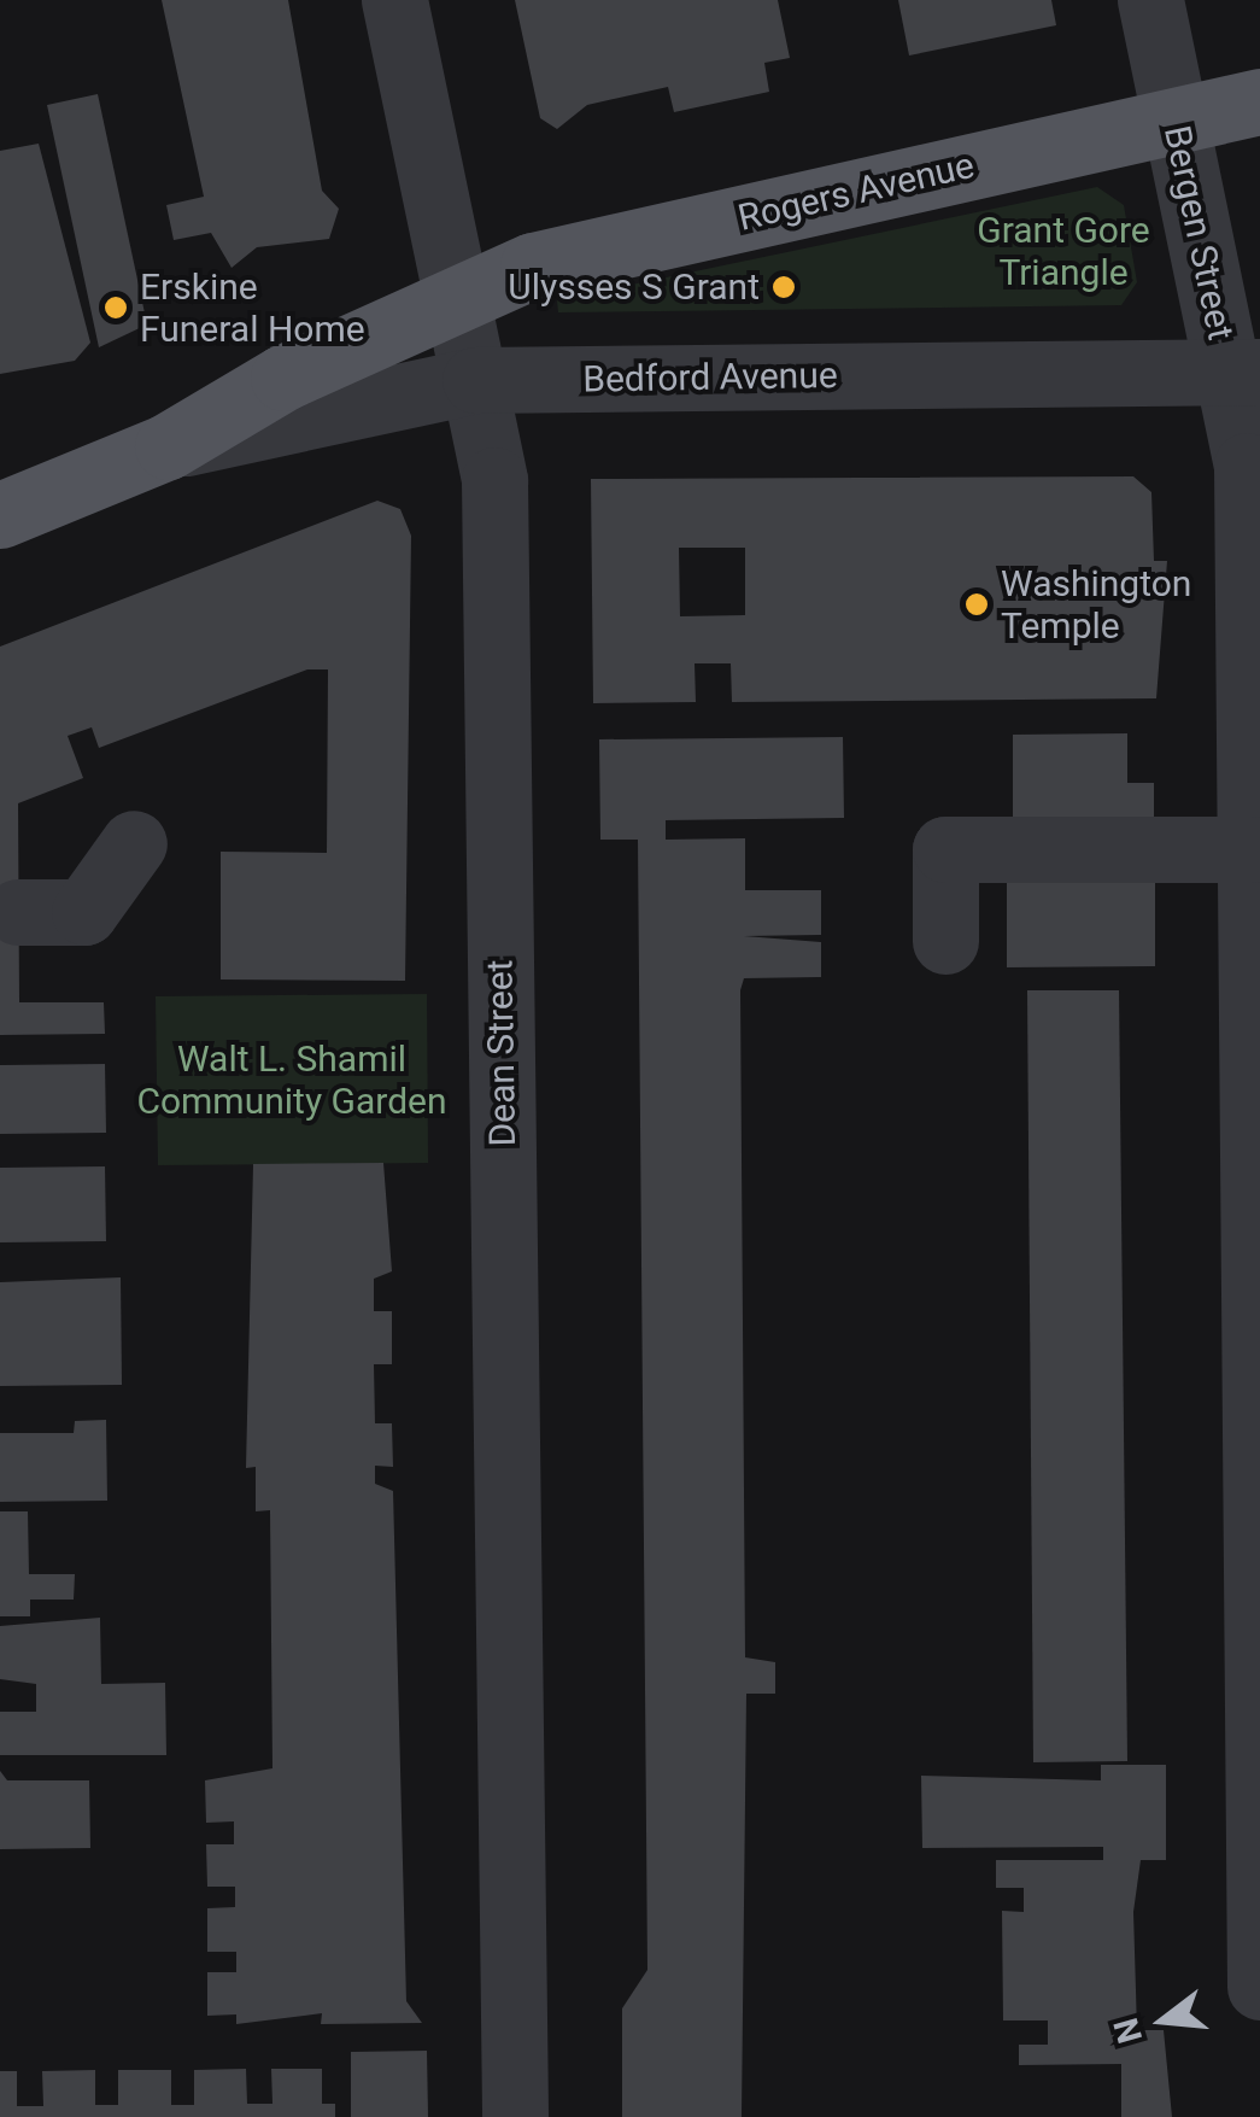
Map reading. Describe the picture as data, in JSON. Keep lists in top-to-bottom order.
{
  "streets": {
    "main road": ["Rogers Avenue", "Bedford Avenue"],
    "street": ["Bergen Street", "Dean Street"]
  },
  "crossings": [
    ["Rogers Avenue", "Bergen Street"],
    ["Rogers Avenue", "Bedford Avenue"],
    ["Rogers Avenue", "Dean Street"],
    ["Bergen Street", "Bedford Avenue"],
    ["Bedford Avenue", "Dean Street"]
  ],
  "parks": ["Grant Gore Triangle", "Walt L. Shamil Community Garden"],
  "places": ["Ulysses S Grant", "Erskine Funeral Home", "Washington Temple"],
  "north": "left"
}
